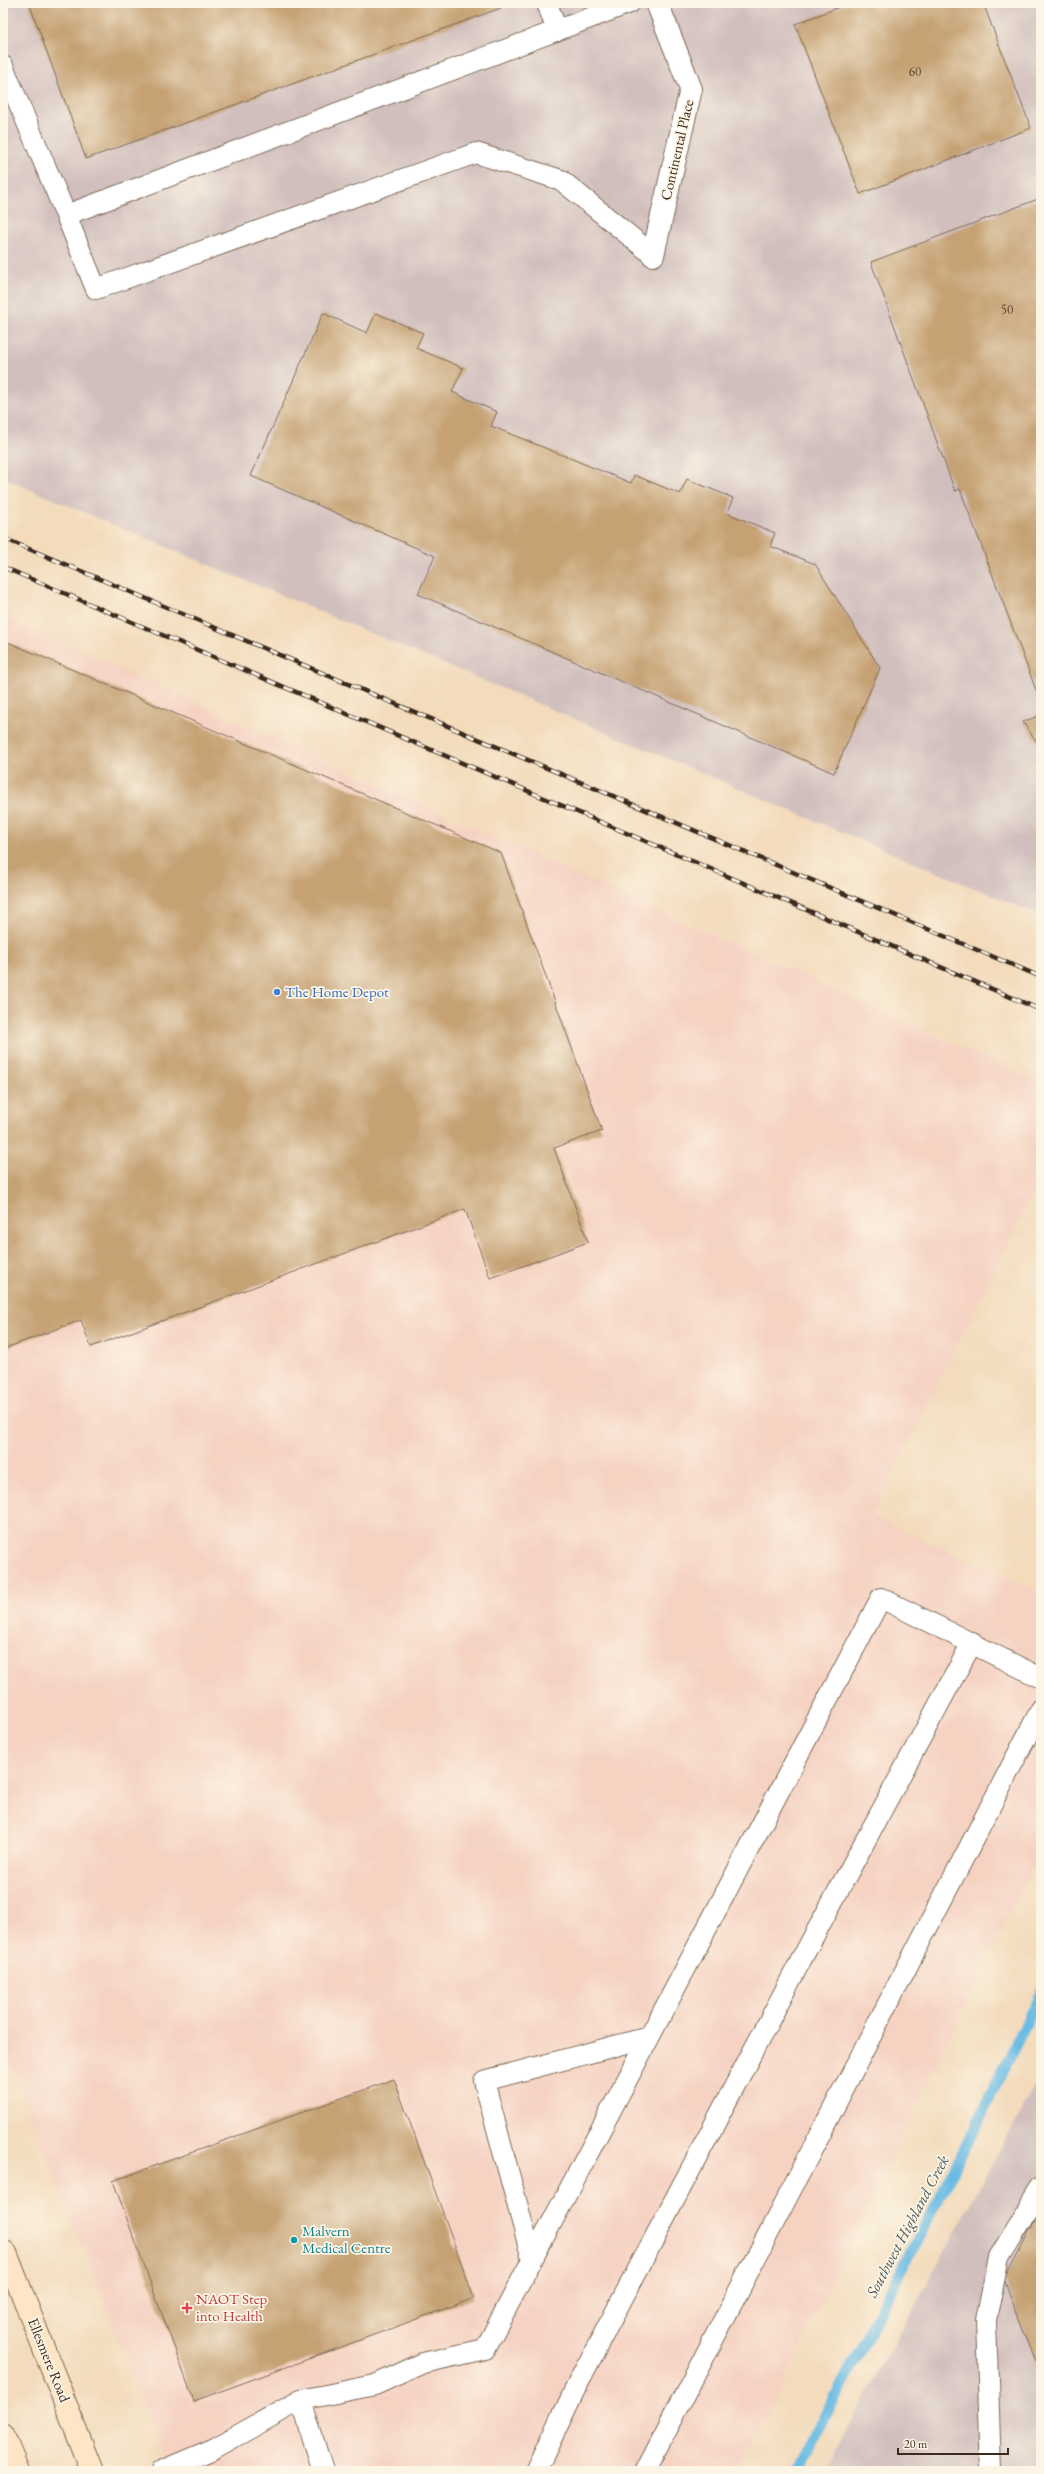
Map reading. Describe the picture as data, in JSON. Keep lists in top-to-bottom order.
{
  "streets": {
    "main road": ["Ellesmere Road"],
    "street": ["Continental Place"]
  },
  "water": ["Southwest Highland Creek"],
  "places": {
    "other": ["The Home Depot", "Malvern Medical Centre"],
    "health": ["NAOT Step into Health"]
  },
  "house_numbers": ["60", "50"],
  "scale_bar": "20 m"
}
